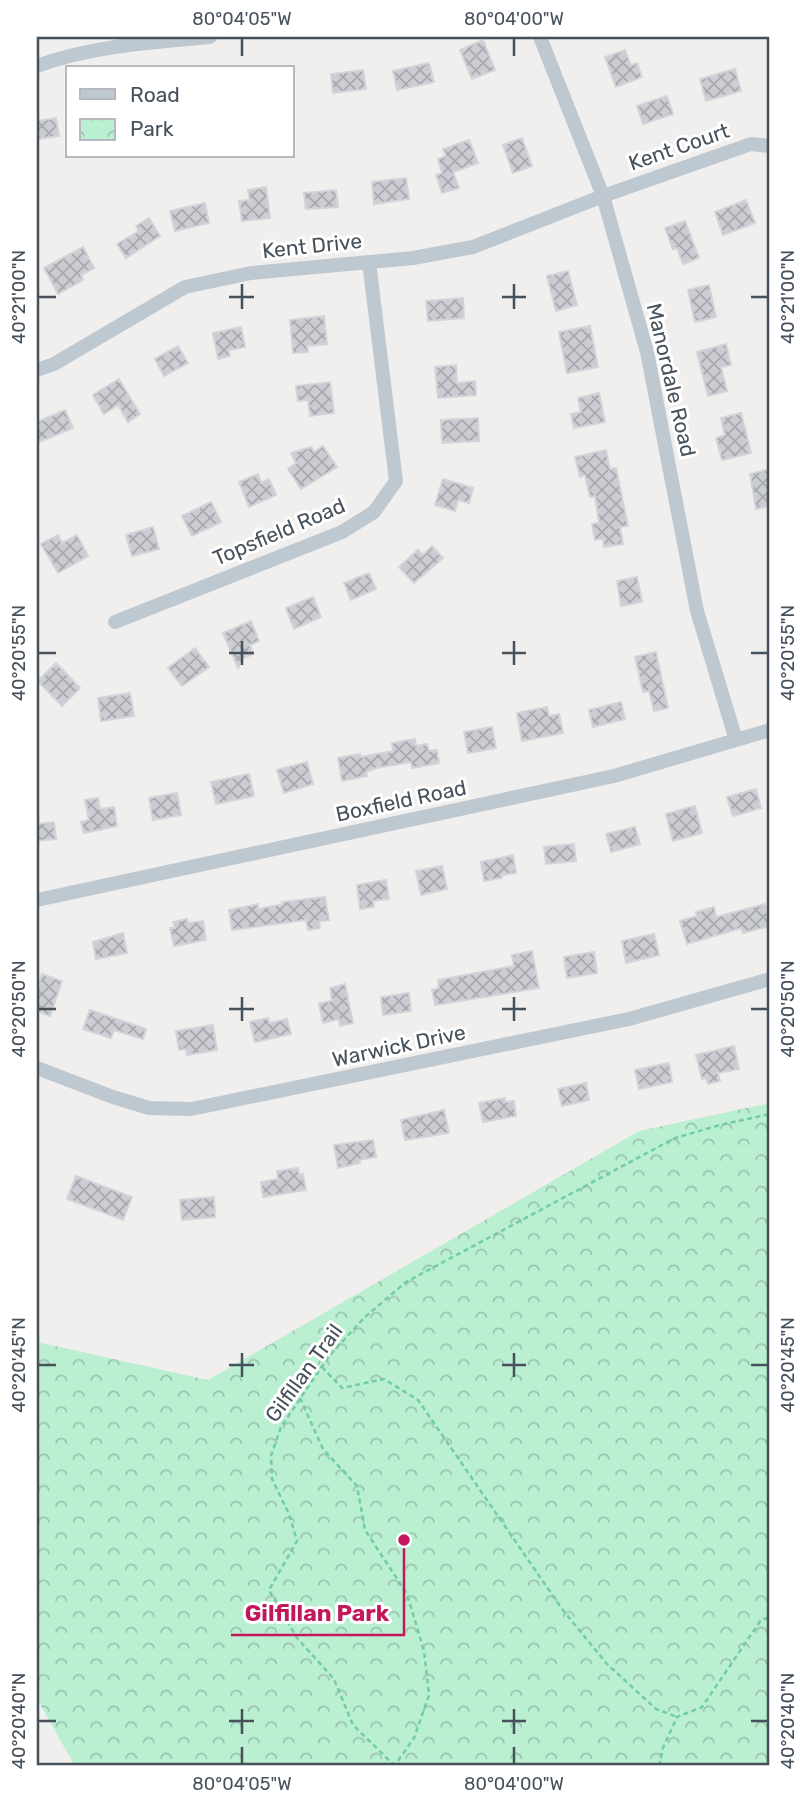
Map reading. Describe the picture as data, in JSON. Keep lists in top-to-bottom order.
{
  "streets": {
    "street": [
      "Kent Court",
      "Kent Drive",
      "Manordale Road",
      "Topsfield Road",
      "Boxfield Road",
      "Warwick Drive"
    ],
    "path": ["Gilfillan Trail"]
  },
  "crossings": [
    ["Kent Court", "Kent Drive"],
    ["Kent Court", "Manordale Road"],
    ["Kent Drive", "Manordale Road"],
    ["Kent Drive", "Topsfield Road"],
    ["Manordale Road", "Boxfield Road"]
  ],
  "places": ["Gilfillan Park"],
  "legend": ["Road", "Park"],
  "coordinates": [
    "80°04'05\"W",
    "80°04'00\"W",
    "40°21'00\"N",
    "40°20'55\"N",
    "40°20'50\"N",
    "40°20'45\"N",
    "40°20'40\"N"
  ]
}
